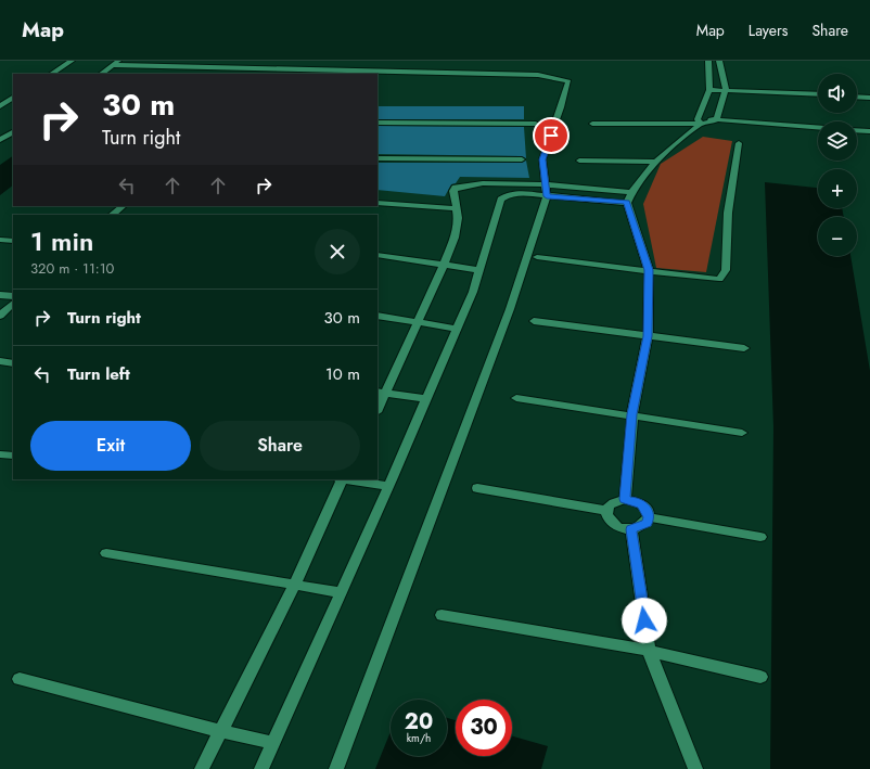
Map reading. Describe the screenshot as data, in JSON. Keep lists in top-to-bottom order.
{
  "page": {
    "header": "Map",
    "nav": ["Map", "Layers", "Share"],
    "map_buttons": ["+", "−"],
    "turn": ["30 m", "Turn right"],
    "heading": ["1 min", "320 m · 11:10"],
    "list": [
      {
        "name": "Turn right",
        "value": "30 m"
      },
      {
        "name": "Turn left",
        "value": "10 m"
      }
    ],
    "buttons": ["Exit", "Share"],
    "speed": "20 km/h",
    "limit": "30"
  }
}
